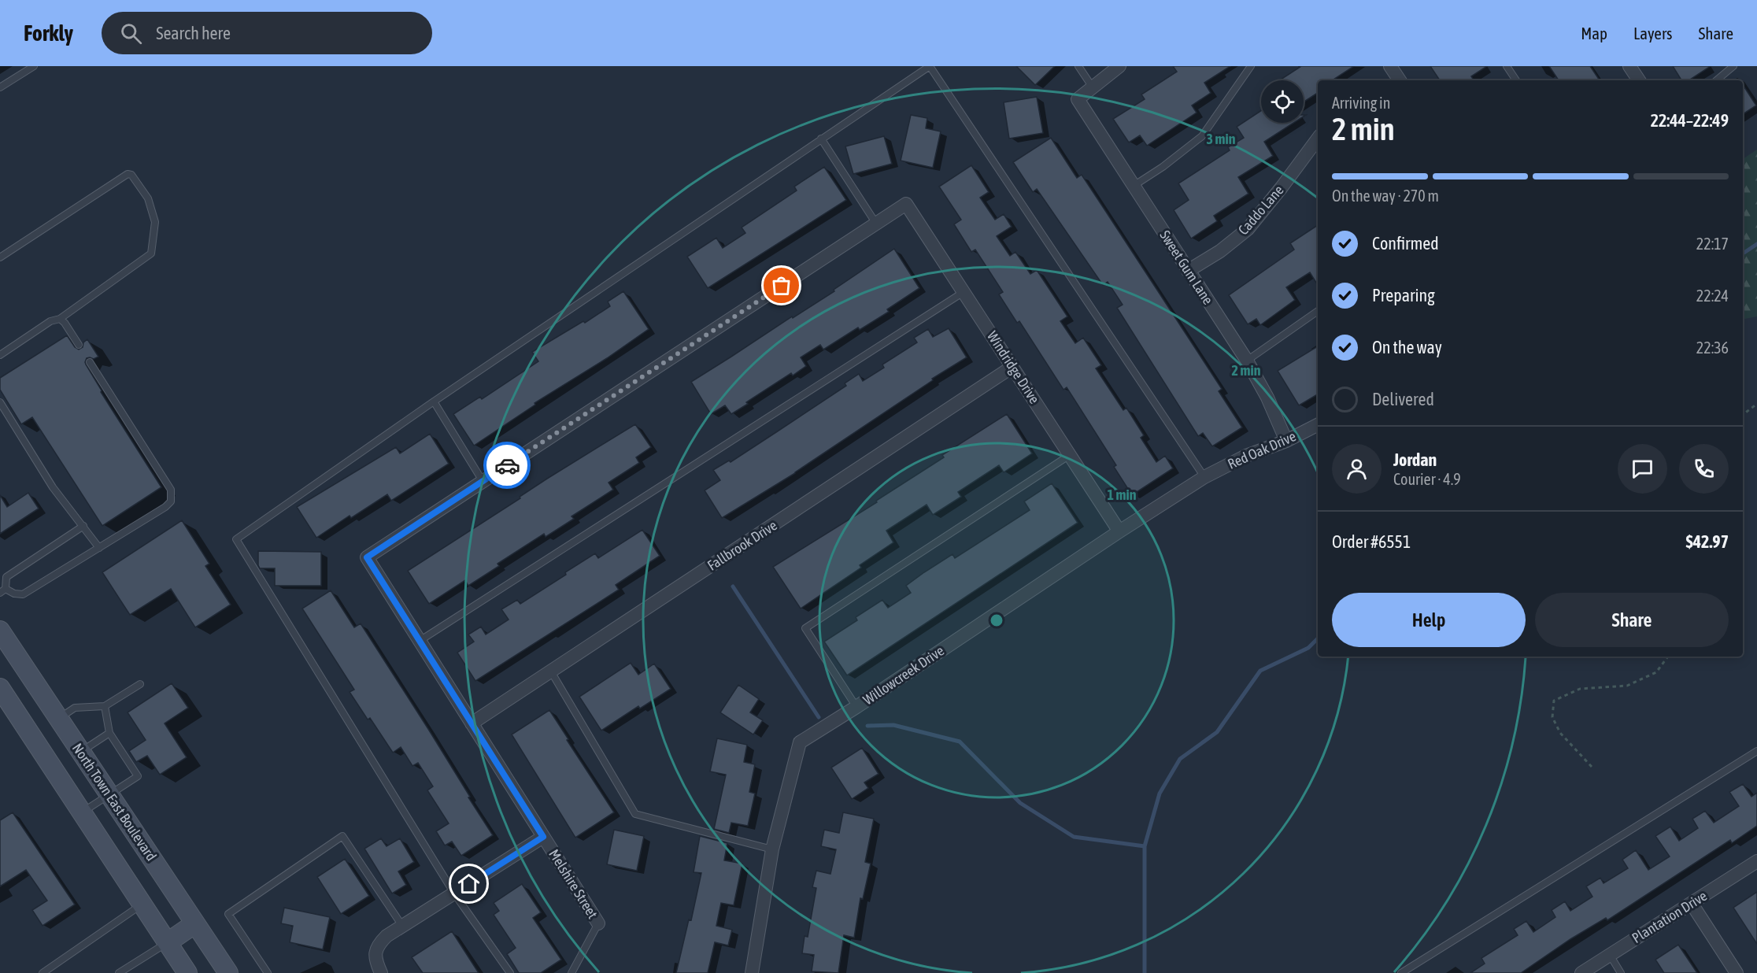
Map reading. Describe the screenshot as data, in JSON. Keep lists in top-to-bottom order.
{
  "streets": {
    "main road": ["North Town East Boulevard"],
    "street": [
      "Caddo Lane",
      "Sweet Gum Lane",
      "Windridge Drive",
      "Red Oak Drive",
      "Fallbrook Drive",
      "Willowcreek Drive",
      "Melshire Street",
      "Plantation Drive"
    ]
  },
  "crossings": [
    ["Caddo Lane", "Sweet Gum Lane"],
    ["Sweet Gum Lane", "Red Oak Drive"],
    ["Windridge Drive", "Fallbrook Drive"],
    ["Windridge Drive", "Willowcreek Drive"],
    ["Red Oak Drive", "Willowcreek Drive"],
    ["Fallbrook Drive", "Melshire Street"]
  ],
  "page": {
    "header": "Forkly",
    "search": "Search here",
    "nav": ["Map", "Layers", "Share"],
    "heading": ["2 min", "Arriving in", "22:44–22:49"],
    "panel": [
      "Jordan",
      "Courier · 4.9",
      "Order #6551",
      "$42.97"
    ],
    "bar": "On the way · 270 m",
    "list": [
      ["Confirmed", "22:17"],
      ["Preparing", "22:24"],
      ["On the way", "22:36"],
      "Delivered"
    ],
    "buttons": ["Help", "Share"]
  },
  "rings": ["3 min", "2 min", "1 min"]
}
